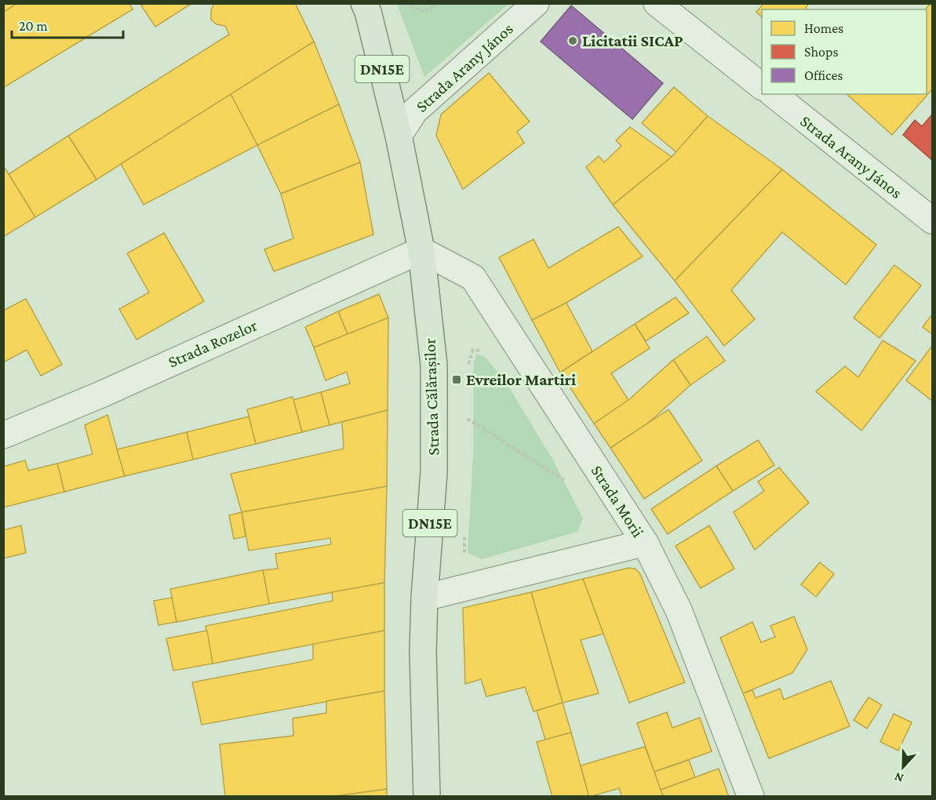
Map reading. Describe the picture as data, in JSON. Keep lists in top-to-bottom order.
{
  "streets": {
    "main road": ["DN15E", "Strada Călărașilor"],
    "street": ["Strada Arany János", "Strada Rozelor", "Strada Morii"]
  },
  "crossings": [
    ["Strada Arany János", "Strada Călărașilor"],
    ["Strada Rozelor", "Strada Călărașilor"],
    ["Strada Rozelor", "Strada Morii"],
    ["Strada Călărașilor", "Strada Morii"]
  ],
  "places": {
    "other": ["Licitatii SICAP"],
    "transit": ["Evreilor Martiri"]
  },
  "legend": ["Homes", "Shops", "Offices"],
  "scale_bar": "20 m",
  "north": "bottom"
}
